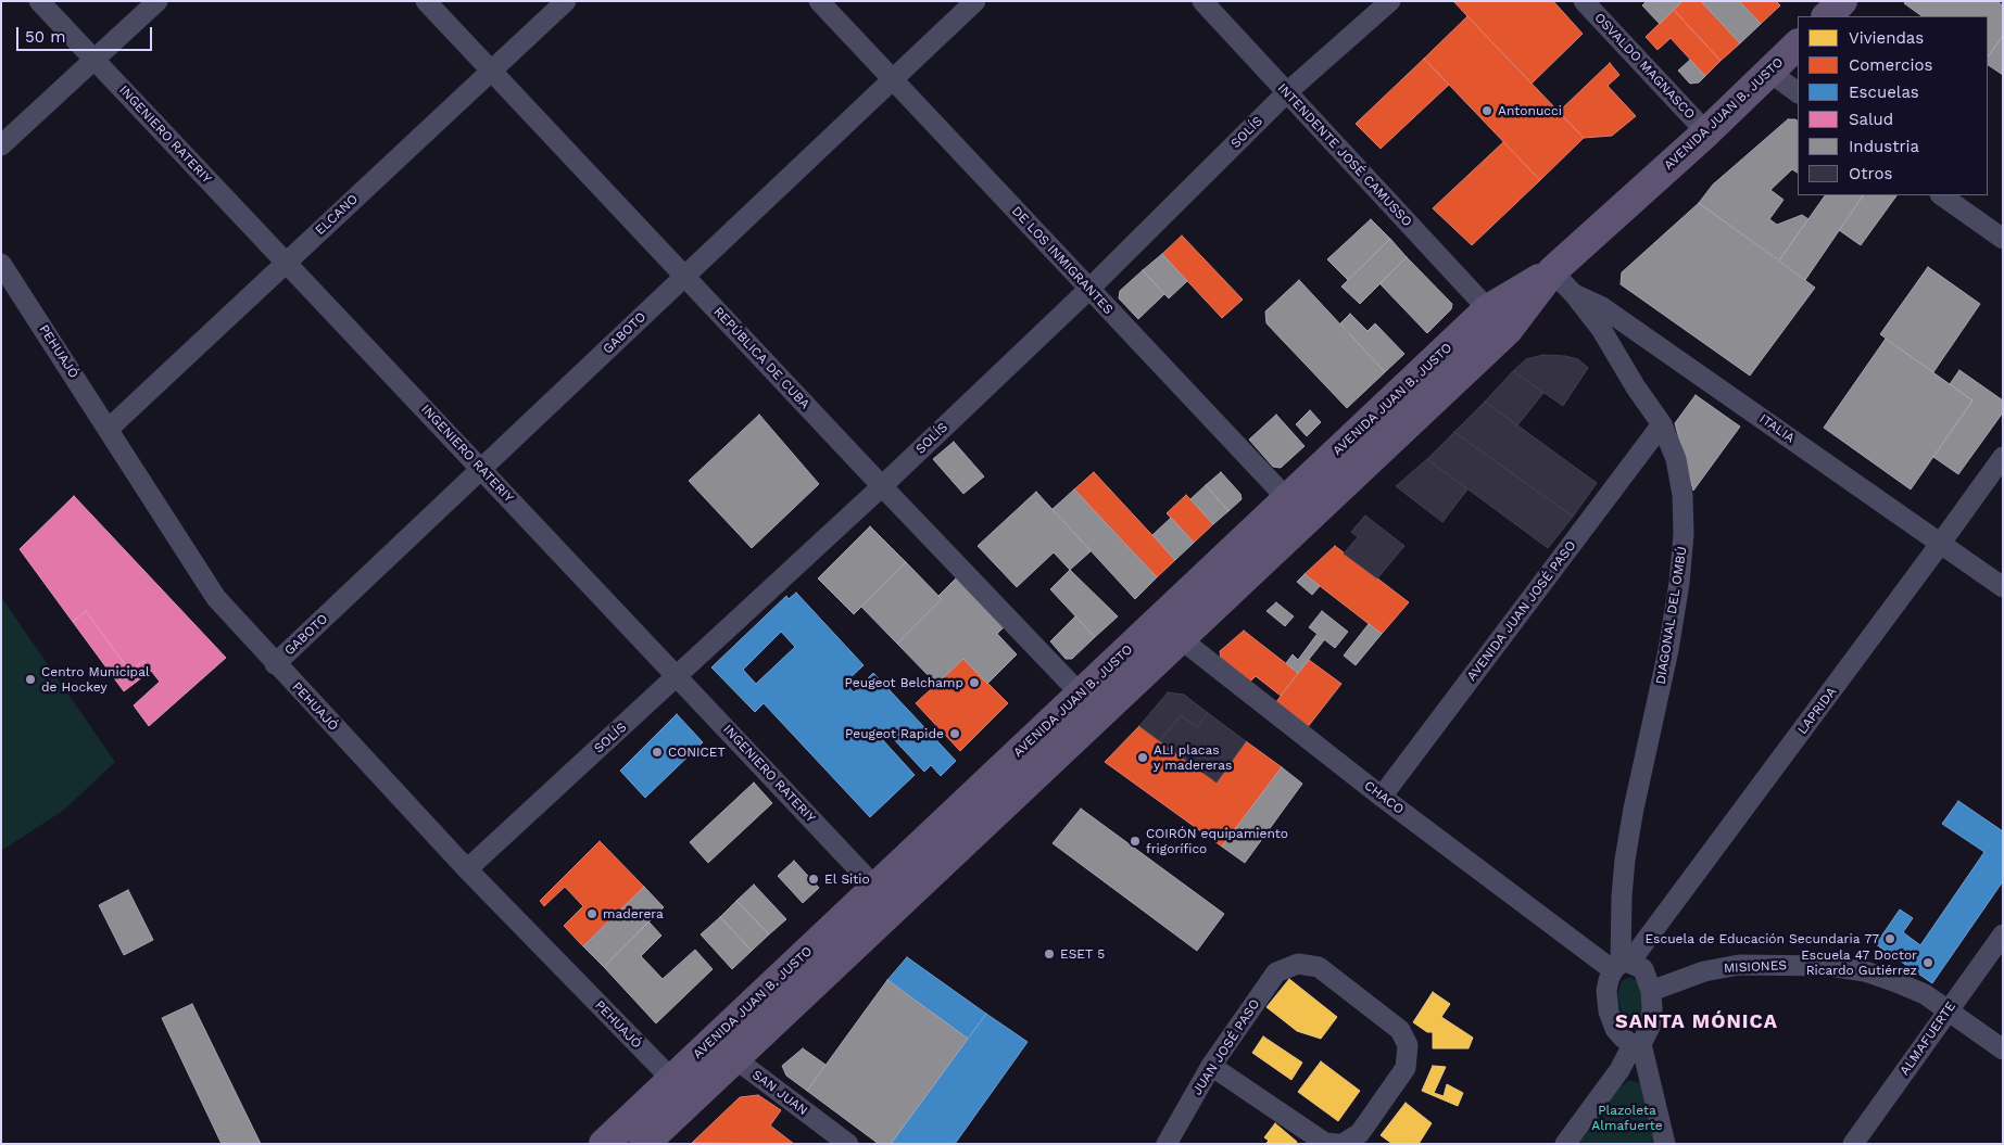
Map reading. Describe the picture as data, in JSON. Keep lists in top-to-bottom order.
{
  "streets": {
    "main road": ["AVENIDA JUAN B. JUSTO"],
    "street": [
      "OSVALDO MAGNASCO",
      "SOLÍS",
      "INGENIERO RATERIY",
      "INTENDENTE JOSÉ CAMUSSO",
      "ELCANO",
      "DE LOS INMIGRANTES",
      "GABOTO",
      "PEHUAJÓ",
      "REPÚBLICA DE CUBA",
      "ITALIA",
      "AVENIDA JUAN JOSÉ PASO",
      "DIAGONAL DEL OMBÚ",
      "LAPRIDA",
      "CHACO",
      "MISIONES",
      "ALMAFUERTE",
      "JUAN JOSÉ PASO",
      "SAN JUAN"
    ]
  },
  "crossings": [
    ["OSVALDO MAGNASCO", "AVENIDA JUAN B. JUSTO"],
    ["AVENIDA JUAN B. JUSTO", "INGENIERO RATERIY"],
    ["AVENIDA JUAN B. JUSTO", "INTENDENTE JOSÉ CAMUSSO"],
    ["AVENIDA JUAN B. JUSTO", "DE LOS INMIGRANTES"],
    ["AVENIDA JUAN B. JUSTO", "PEHUAJÓ"],
    ["AVENIDA JUAN B. JUSTO", "REPÚBLICA DE CUBA"],
    ["AVENIDA JUAN B. JUSTO", "ITALIA"],
    ["AVENIDA JUAN B. JUSTO", "CHACO"],
    ["AVENIDA JUAN B. JUSTO", "SAN JUAN"],
    ["SOLÍS", "INGENIERO RATERIY"],
    ["SOLÍS", "INTENDENTE JOSÉ CAMUSSO"],
    ["SOLÍS", "DE LOS INMIGRANTES"],
    ["SOLÍS", "PEHUAJÓ"],
    ["SOLÍS", "REPÚBLICA DE CUBA"],
    ["INGENIERO RATERIY", "ELCANO"],
    ["INGENIERO RATERIY", "GABOTO"],
    ["ELCANO", "PEHUAJÓ"],
    ["ELCANO", "REPÚBLICA DE CUBA"],
    ["DE LOS INMIGRANTES", "GABOTO"],
    ["GABOTO", "PEHUAJÓ"],
    ["GABOTO", "REPÚBLICA DE CUBA"],
    ["ITALIA", "DIAGONAL DEL OMBÚ"],
    ["ITALIA", "LAPRIDA"],
    ["AVENIDA JUAN JOSÉ PASO", "DIAGONAL DEL OMBÚ"],
    ["AVENIDA JUAN JOSÉ PASO", "CHACO"],
    ["DIAGONAL DEL OMBÚ", "LAPRIDA"],
    ["DIAGONAL DEL OMBÚ", "CHACO"],
    ["LAPRIDA", "CHACO"],
    ["MISIONES", "ALMAFUERTE"]
  ],
  "districts": ["SANTA MÓNICA"],
  "parks": ["Plazoleta Almafuerte"],
  "places": [
    "Antonucci",
    "Centro Municipal de Hockey",
    "Peugeot Belchamp",
    "Peugeot Rapide",
    "CONICET",
    "ALI placas y madereras",
    "COIRÓN equipamiento frigorífico",
    "El Sitio",
    "maderera",
    "Escuela de Educación Secundaria 77",
    "ESET 5",
    "Escuela 47 Doctor Ricardo Gutiérrez"
  ],
  "legend": [
    "Viviendas",
    "Comercios",
    "Escuelas",
    "Salud",
    "Industria",
    "Otros"
  ],
  "scale_bar": "50 m"
}
